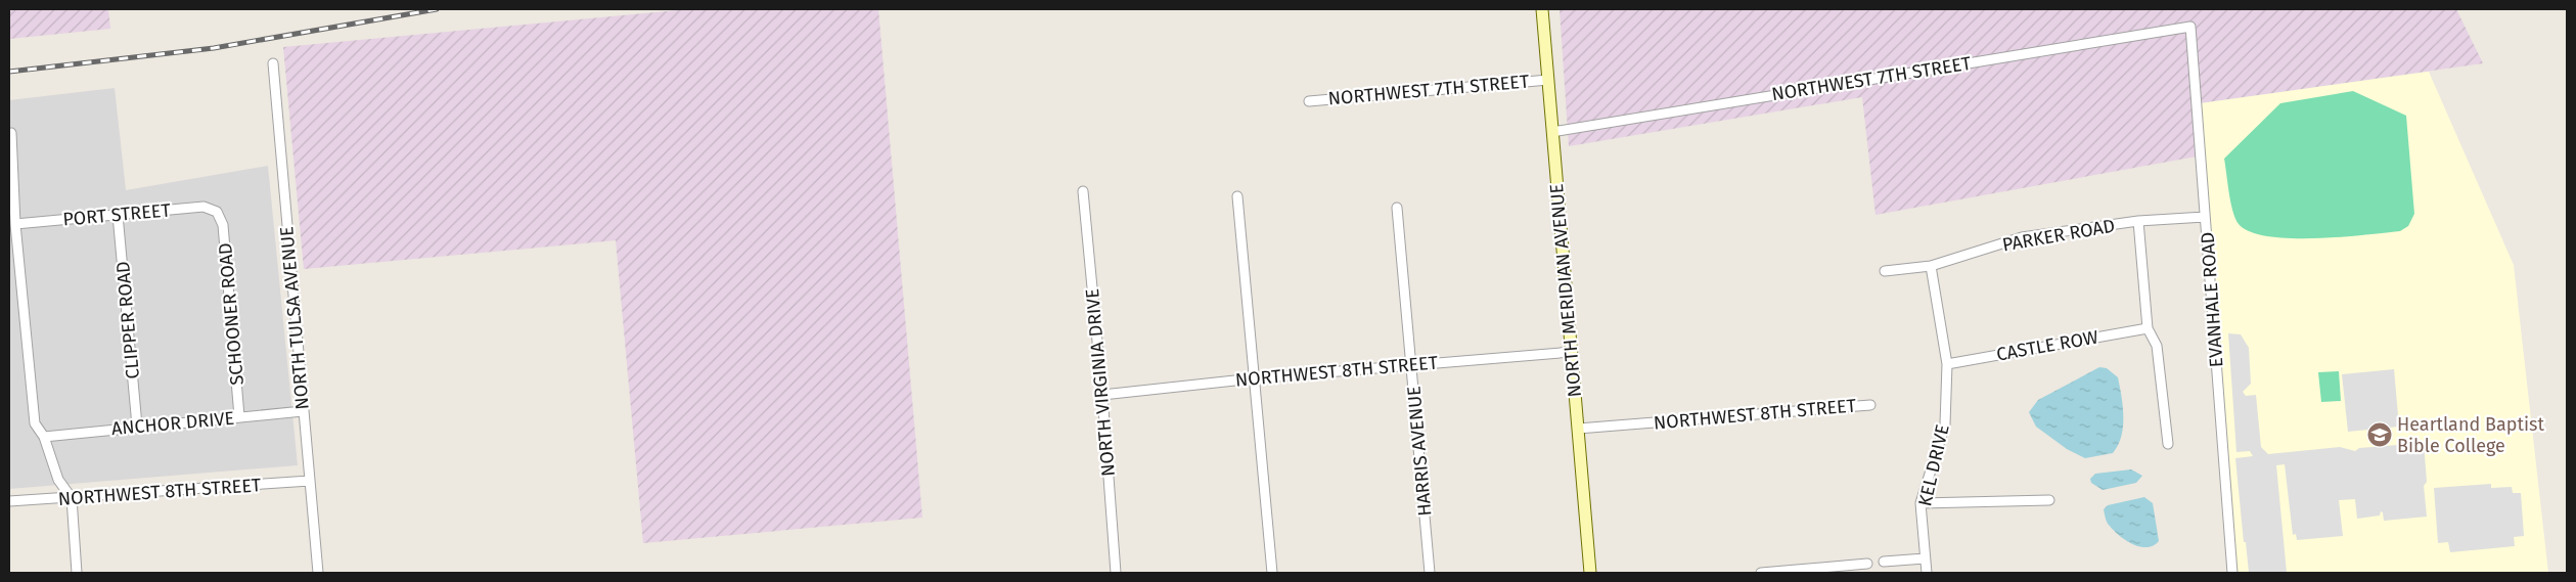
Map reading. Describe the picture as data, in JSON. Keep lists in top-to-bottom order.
{
  "streets": {
    "main road": ["NORTH MERIDIAN AVENUE"],
    "street": [
      "NORTHWEST 7TH STREET",
      "PORT STREET",
      "PARKER ROAD",
      "EVANHALE ROAD",
      "SCHOONER ROAD",
      "NORTH TULSA AVENUE",
      "CLIPPER ROAD",
      "CASTLE ROW",
      "NORTHWEST 8TH STREET",
      "NORTH VIRGINIA DRIVE",
      "ANCHOR DRIVE",
      "HARRIS AVENUE",
      "KEL DRIVE"
    ]
  },
  "crossings": [
    ["NORTHWEST 7TH STREET", "NORTH MERIDIAN AVENUE"],
    ["NORTHWEST 7TH STREET", "EVANHALE ROAD"],
    ["PORT STREET", "SCHOONER ROAD"],
    ["PORT STREET", "CLIPPER ROAD"],
    ["PARKER ROAD", "EVANHALE ROAD"],
    ["PARKER ROAD", "KEL DRIVE"],
    ["NORTH MERIDIAN AVENUE", "NORTHWEST 8TH STREET"],
    ["SCHOONER ROAD", "ANCHOR DRIVE"],
    ["NORTH TULSA AVENUE", "NORTHWEST 8TH STREET"],
    ["NORTH TULSA AVENUE", "ANCHOR DRIVE"],
    ["CLIPPER ROAD", "ANCHOR DRIVE"],
    ["CASTLE ROW", "KEL DRIVE"],
    ["NORTHWEST 8TH STREET", "NORTH VIRGINIA DRIVE"],
    ["NORTHWEST 8TH STREET", "HARRIS AVENUE"]
  ],
  "places": {
    "school or university": ["Heartland Baptist Bible College"]
  }
}
